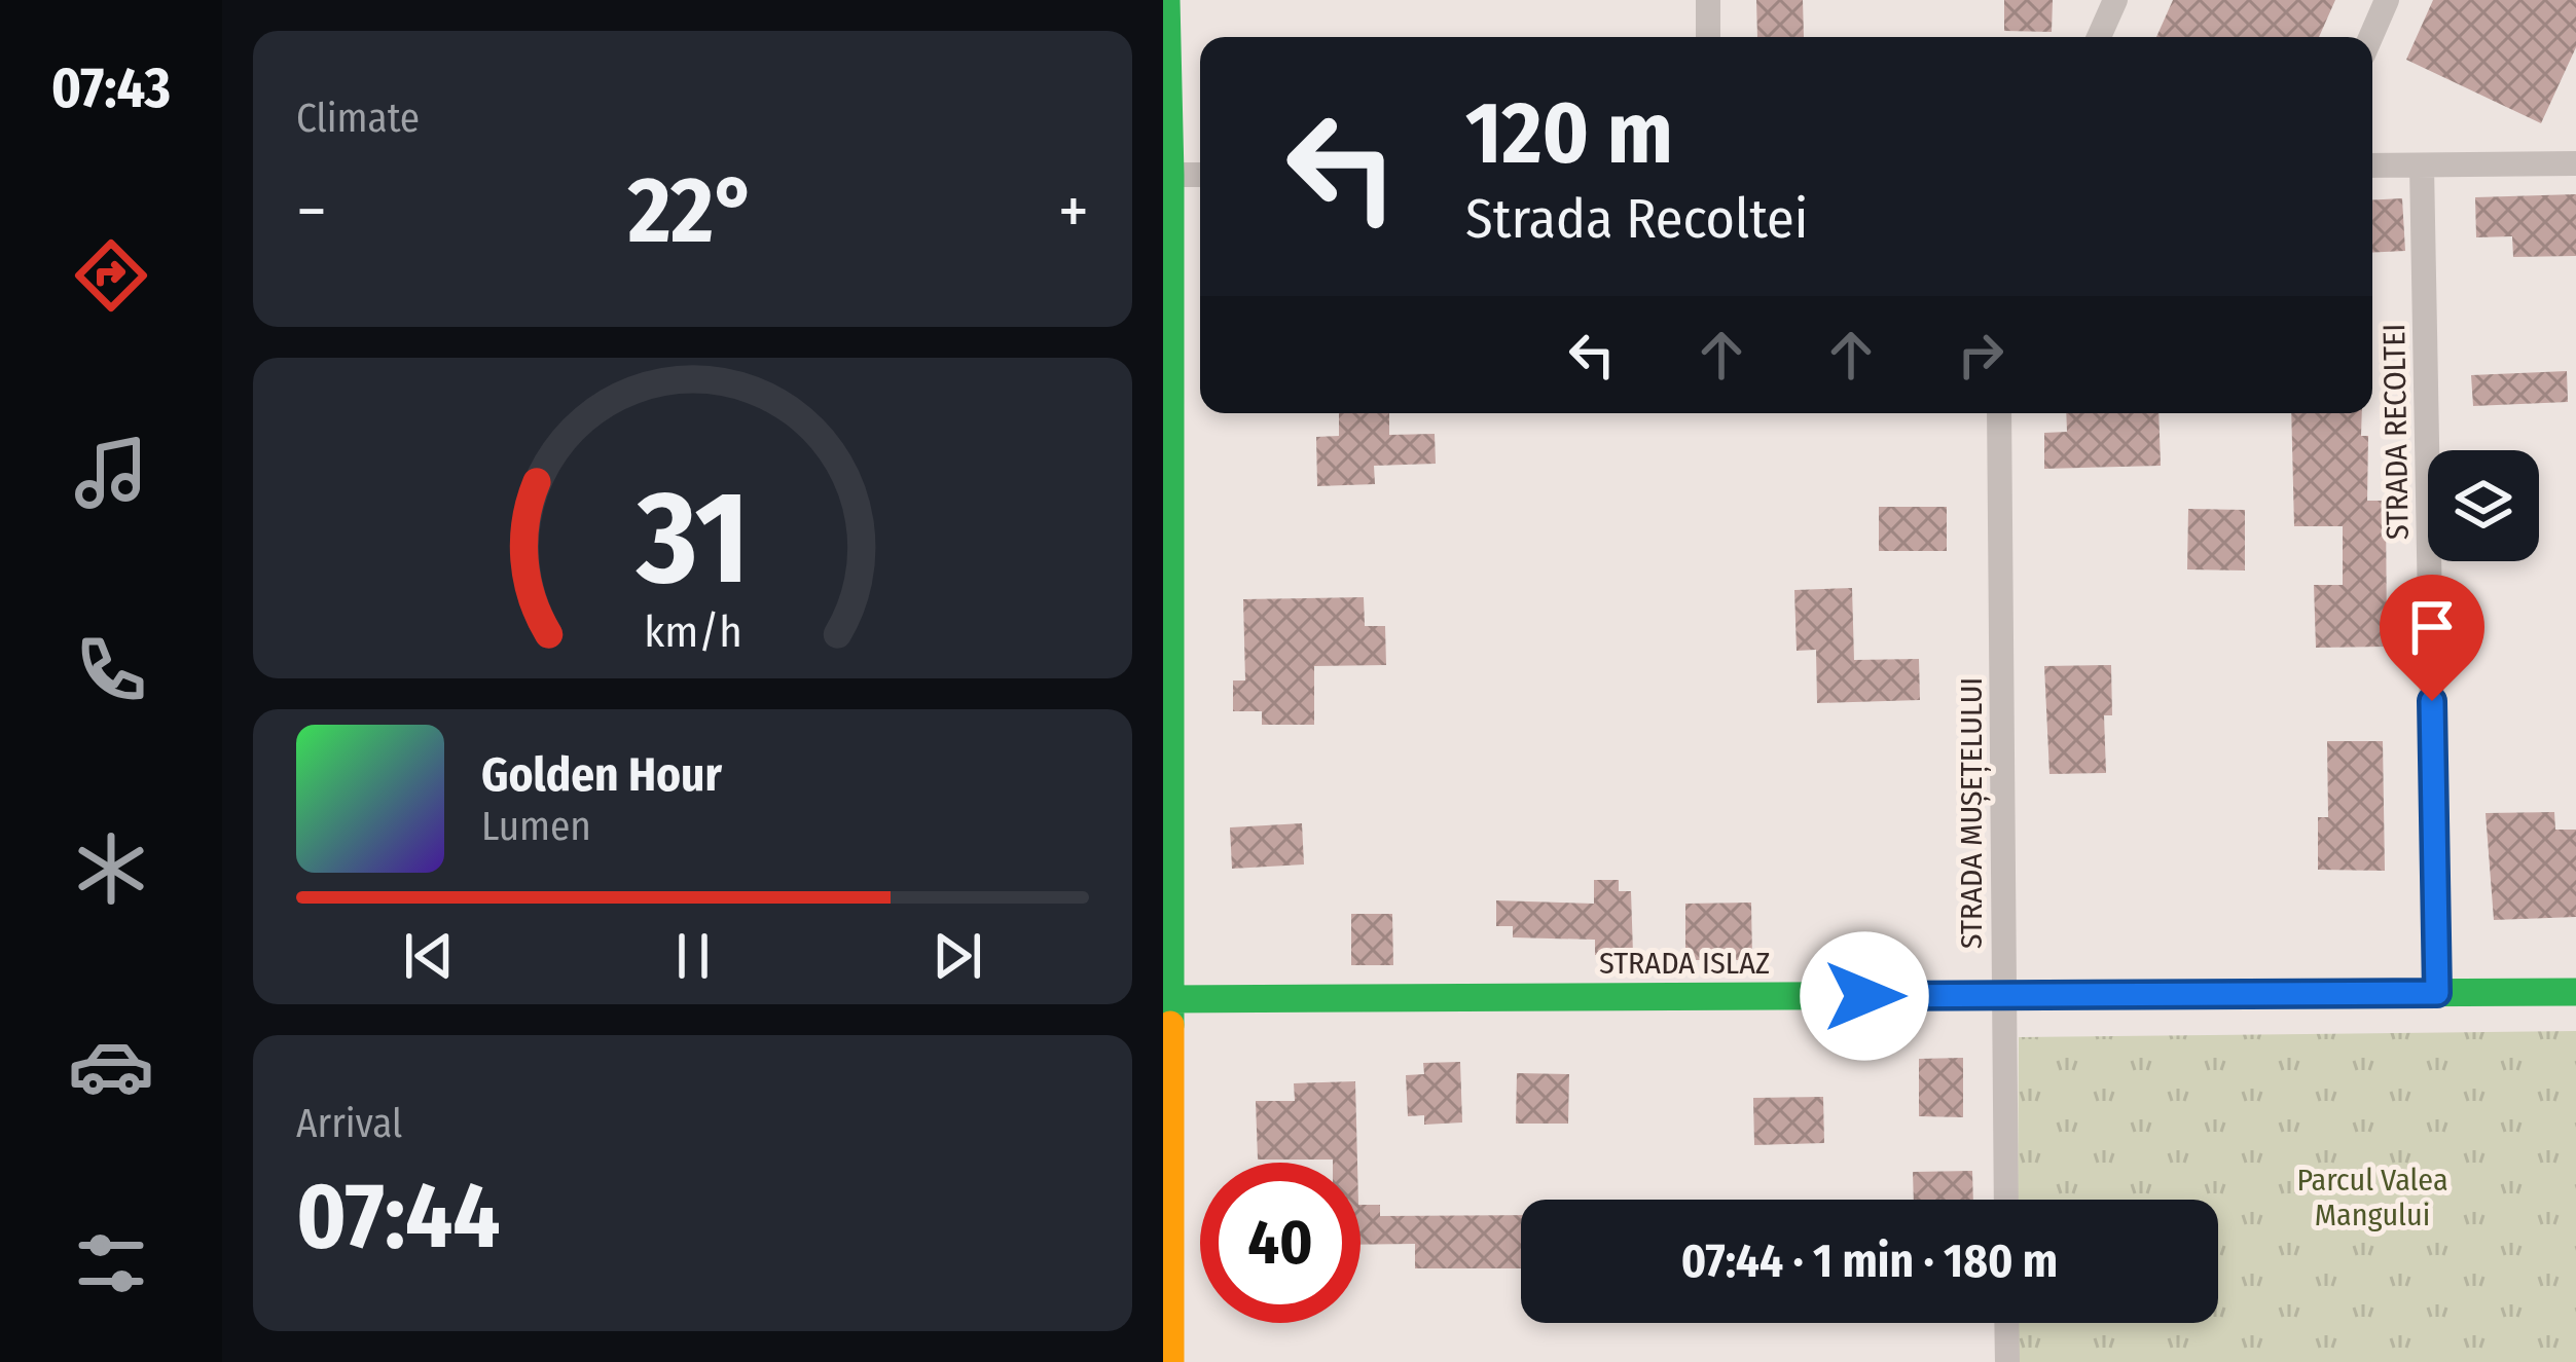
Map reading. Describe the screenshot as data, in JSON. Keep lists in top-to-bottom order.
{
  "streets": {
    "street": ["STRADA RECOLTEI", "STRADA MUȘEȚELULUI", "STRADA ISLAZ"]
  },
  "crossings": [
    ["STRADA RECOLTEI", "STRADA ISLAZ"],
    ["STRADA MUȘEȚELULUI", "STRADA ISLAZ"]
  ],
  "parks": ["Parcul Valea Mangului"],
  "page": {
    "tabs": "07:43",
    "tile": [
      "Climate",
      ["Arrival", "07:44"]
    ],
    "turn": ["120 m", "Strada Recoltei"],
    "heat": ["−", "22°", "+"],
    "song": ["Golden Hour", "Lumen"],
    "limit": "40",
    "trip": "07:44 · 1 min · 180 m",
    "gauge": ["31", "km/h"]
  }
}
